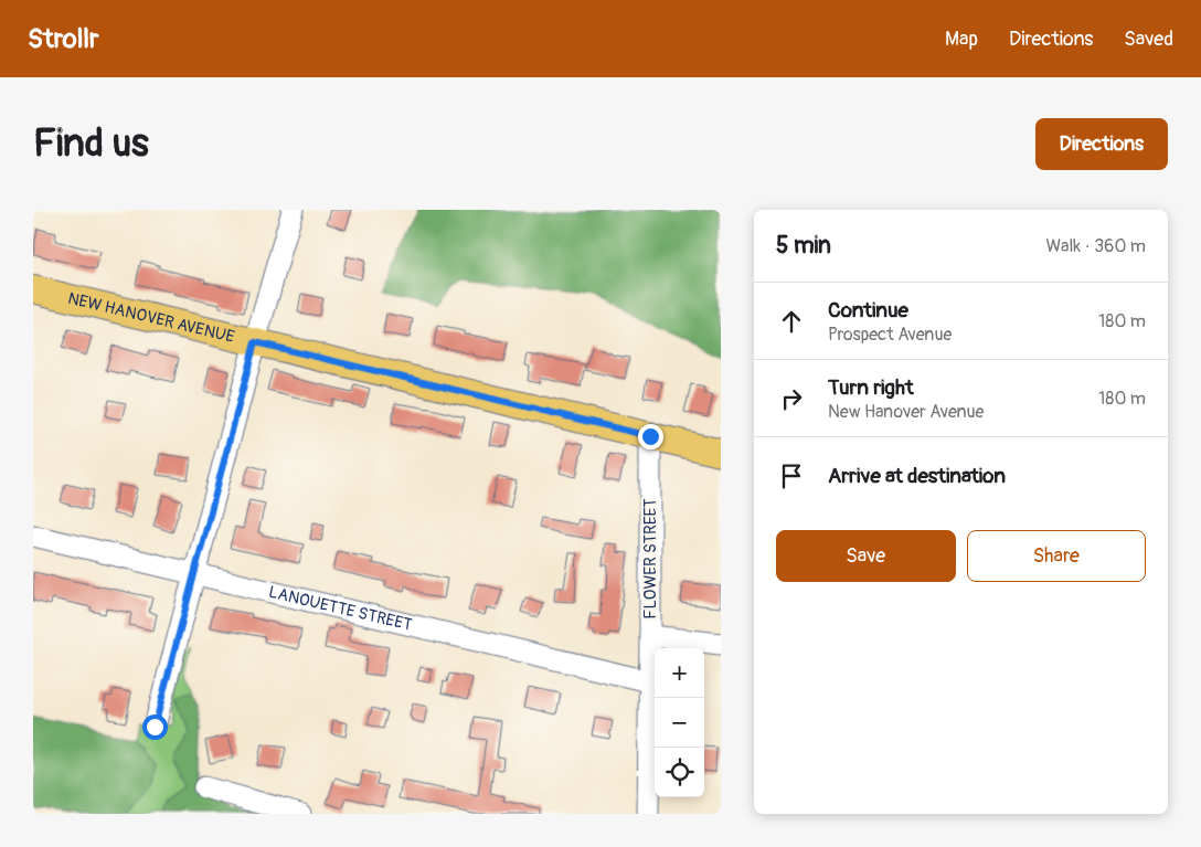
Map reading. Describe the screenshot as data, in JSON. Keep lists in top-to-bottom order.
{
  "streets": {
    "main road": ["NEW HANOVER AVENUE"],
    "street": ["FLOWER STREET", "LANOUETTE STREET"]
  },
  "crossings": [
    ["NEW HANOVER AVENUE", "FLOWER STREET"],
    ["FLOWER STREET", "LANOUETTE STREET"]
  ],
  "page": {
    "header": "Strollr",
    "nav": ["Map", "Directions", "Saved"],
    "buttons": [
      "Directions",
      ["Save", "Share"]
    ],
    "title": "Find us",
    "heading": ["5 min", "Walk · 360 m"],
    "list": [
      ["Continue", "Prospect Avenue", "180 m"],
      ["Turn right", "New Hanover Avenue", "180 m"],
      "Arrive at destination"
    ],
    "map_buttons": ["+", "−"]
  }
}
